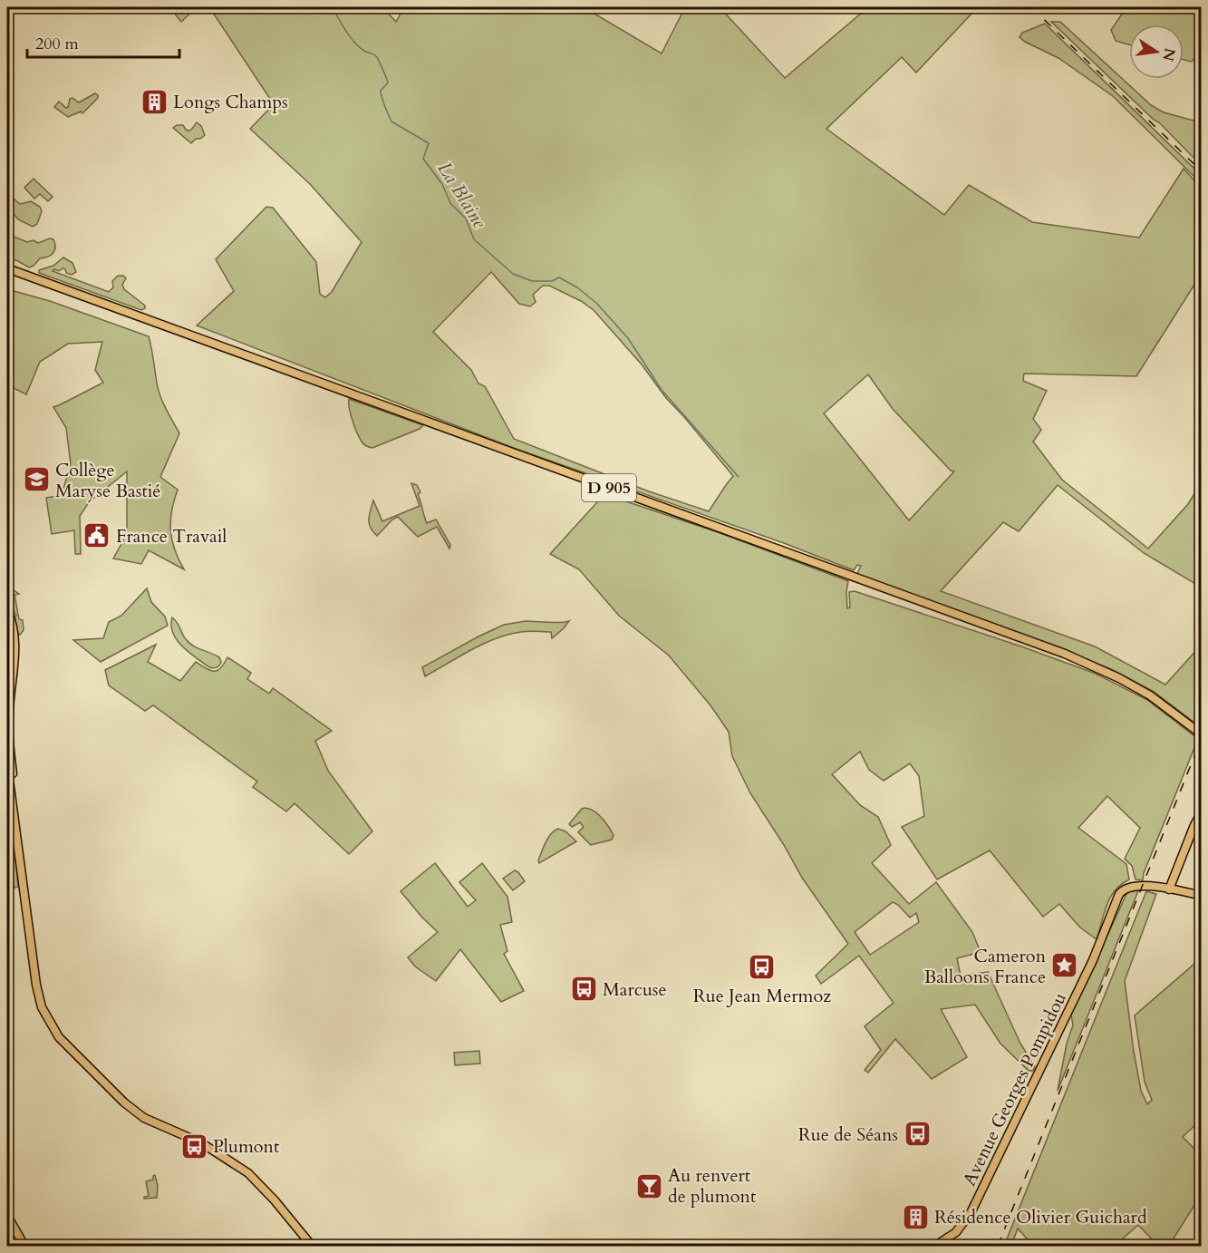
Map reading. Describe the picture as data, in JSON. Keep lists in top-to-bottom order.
{
  "streets": {
    "main road": ["D 905", "Avenue Georges Pompidou"]
  },
  "water": ["La Blaine"],
  "places": {
    "building": ["Longs Champs", "Résidence Olivier Guichard"],
    "school or university": ["Collège Maryse Bastié"],
    "public building": ["France Travail"],
    "place": ["Cameron Balloons France"],
    "bus stop": [
      "Rue Jean Mermoz",
      "Marcuse",
      "Rue de Séans",
      "Plumont"
    ],
    "bar": ["Au renvert de plumont"]
  },
  "scale_bar": "200 m",
  "north": "right"
}
